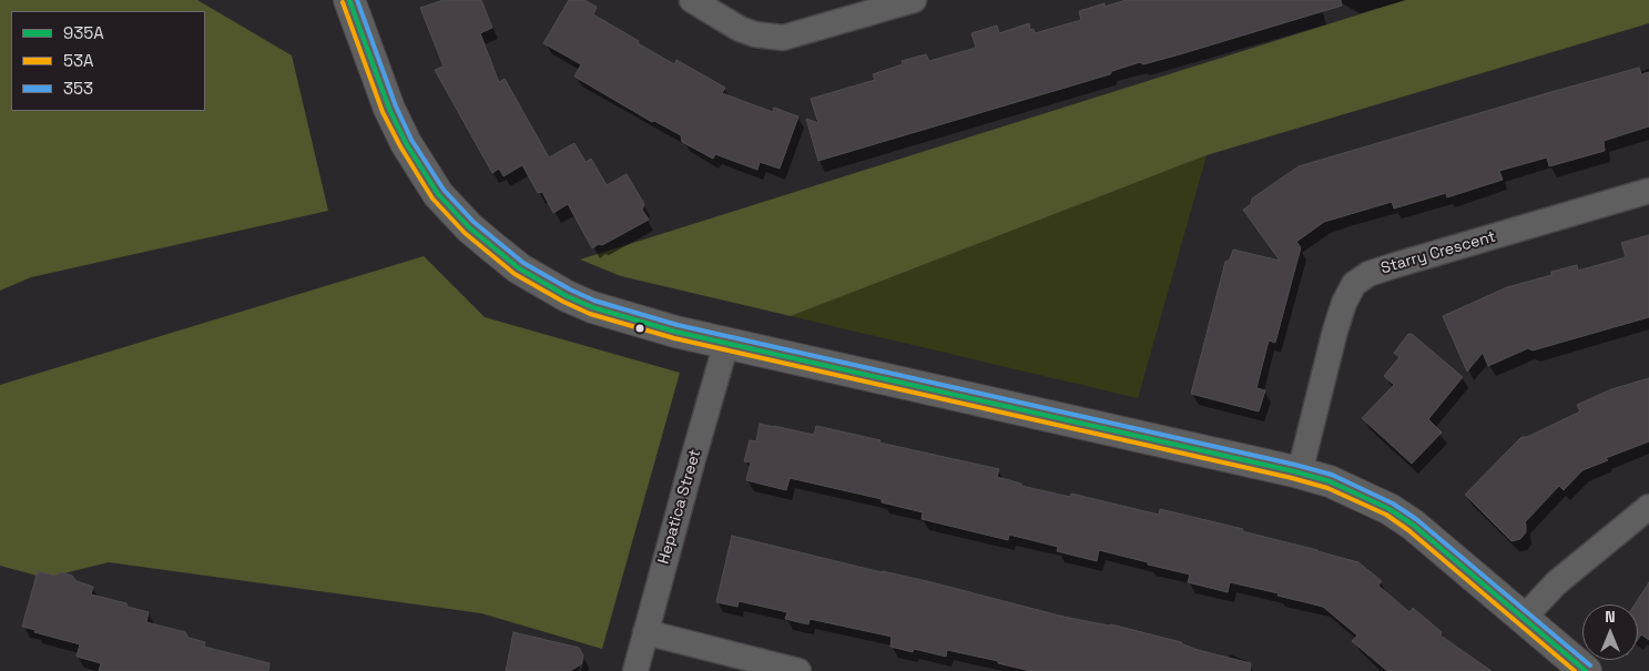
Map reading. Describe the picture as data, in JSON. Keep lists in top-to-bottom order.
{
  "streets": {
    "street": ["Starry Crescent", "Hepatica Street"]
  },
  "lines": ["transit line 935A", "transit line 353", "transit line 53A"],
  "legend": ["935A", "53A", "353"],
  "north": "top"
}
